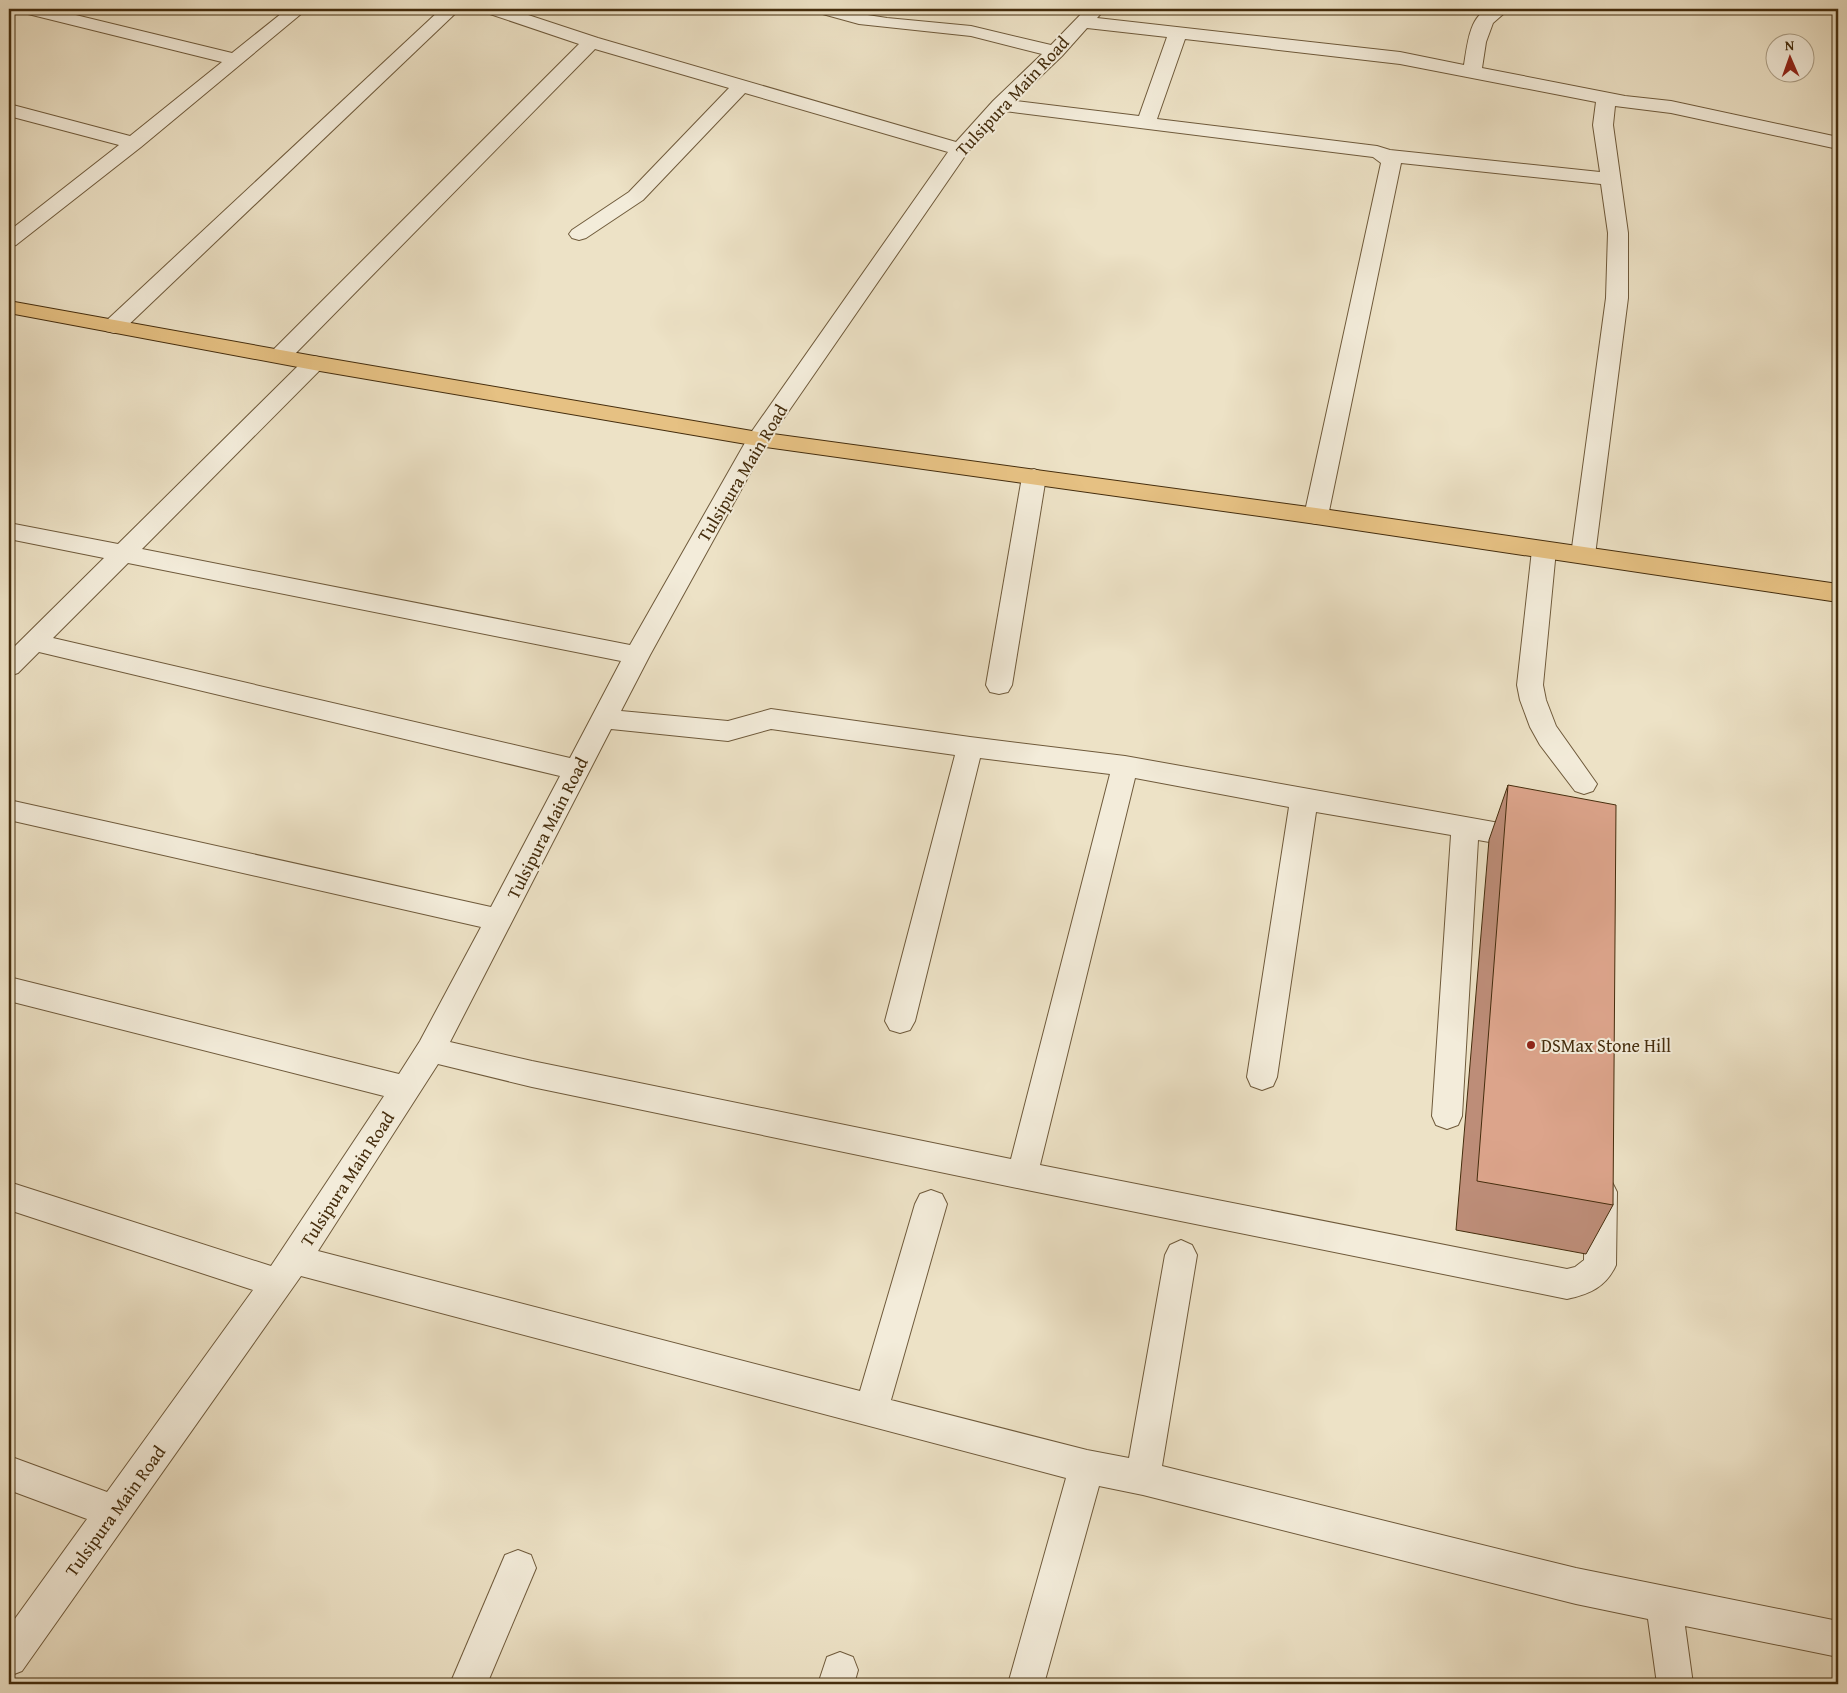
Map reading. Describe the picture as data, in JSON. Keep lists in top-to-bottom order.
{
  "streets": {
    "street": ["Tulsipura Main Road"]
  },
  "places": ["DSMax Stone Hill"],
  "north": "top"
}
